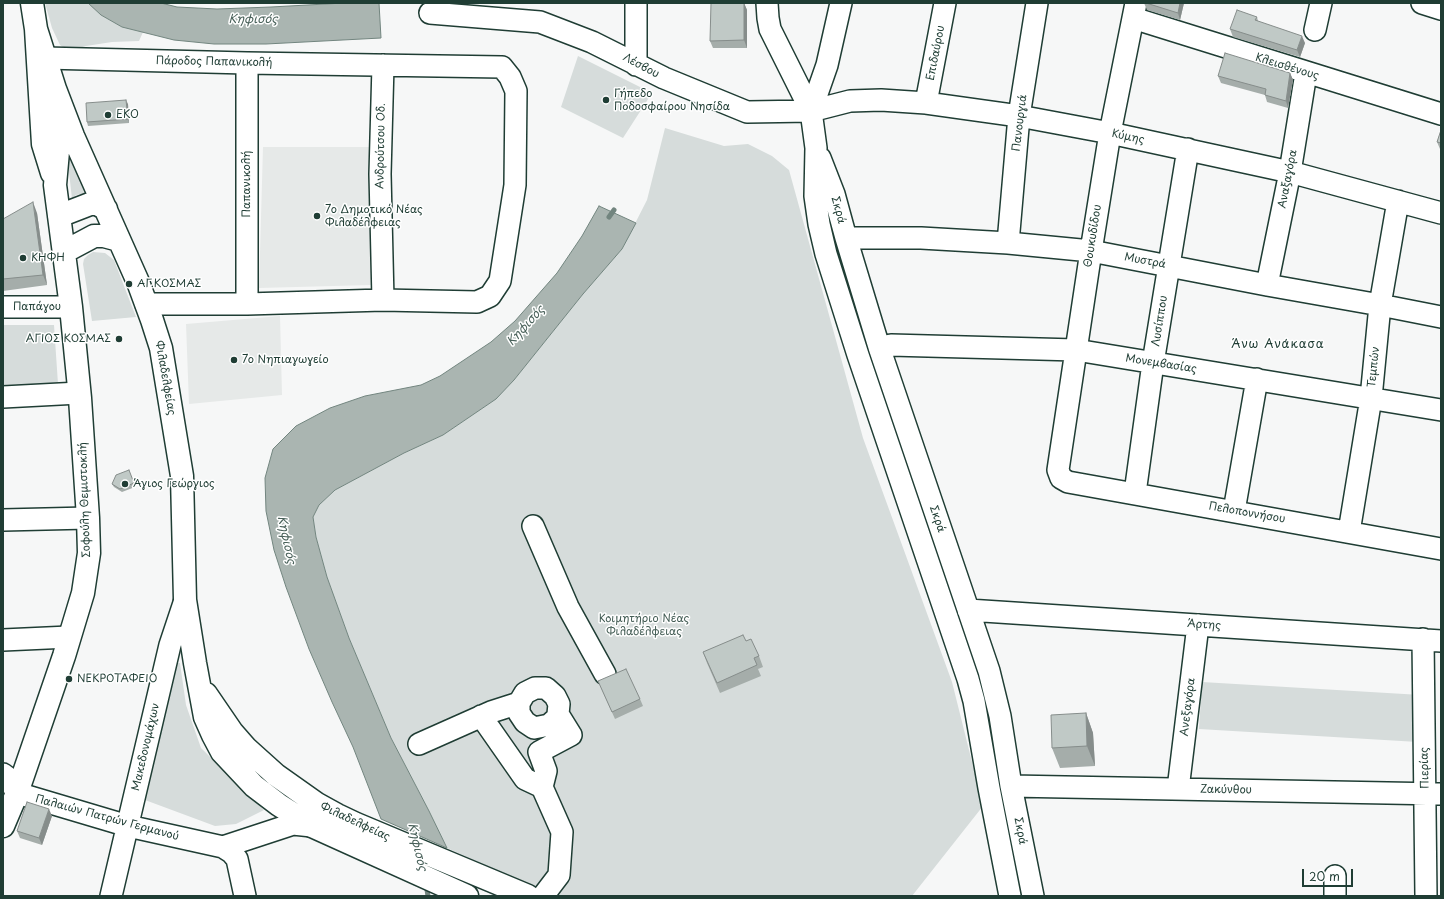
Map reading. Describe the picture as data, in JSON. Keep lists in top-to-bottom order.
{
  "streets": {
    "main road": ["Φιλαδελφείας", "Σοφούλη Θεμιστοκλή"],
    "street": [
      "Επιδαύρου",
      "Πάροδος Παπανικολή",
      "Λέσβου",
      "Κλεισθένους",
      "Πανουργιά",
      "Κύμης",
      "Ανδρούτσου Οδ.",
      "Αναξαγόρα",
      "Παπανικολή",
      "Σκρά",
      "Θουκυδίδου",
      "Μυστρά",
      "Παπάγου",
      "Λυσίππου",
      "Μονεμβασίας",
      "Τεμπών",
      "Πελοποννήσου",
      "Άρτης",
      "Ανεξαγόρα",
      "Μακεδονομάχων",
      "Πιερίας",
      "Ζακύνθου",
      "Παλαιών Πατρών Γερμανού"
    ]
  },
  "crossings": [
    ["Επιδαύρου", "Κύμης"],
    ["Πάροδος Παπανικολή", "Ανδρούτσου Οδ."],
    ["Πάροδος Παπανικολή", "Παπανικολή"],
    ["Πάροδος Παπανικολή", "Σοφούλη Θεμιστοκλή"],
    ["Λέσβου", "Κύμης"],
    ["Λέσβου", "Σκρά"],
    ["Κλεισθένους", "Αναξαγόρα"],
    ["Κλεισθένους", "Θουκυδίδου"],
    ["Πανουργιά", "Κύμης"],
    ["Πανουργιά", "Μυστρά"],
    ["Κύμης", "Αναξαγόρα"],
    ["Κύμης", "Σκρά"],
    ["Κύμης", "Θουκυδίδου"],
    ["Κύμης", "Λυσίππου"],
    ["Κύμης", "Τεμπών"],
    ["Αναξαγόρα", "Μυστρά"],
    ["Σκρά", "Μυστρά"],
    ["Σκρά", "Μονεμβασίας"],
    ["Σκρά", "Άρτης"],
    ["Σκρά", "Ζακύνθου"],
    ["Θουκυδίδου", "Μυστρά"],
    ["Θουκυδίδου", "Μονεμβασίας"],
    ["Θουκυδίδου", "Πελοποννήσου"],
    ["Μυστρά", "Λυσίππου"],
    ["Μυστρά", "Τεμπών"],
    ["Παπάγου", "Σοφούλη Θεμιστοκλή"],
    ["Λυσίππου", "Μονεμβασίας"],
    ["Λυσίππου", "Πελοποννήσου"],
    ["Μονεμβασίας", "Τεμπών"],
    ["Τεμπών", "Πελοποννήσου"],
    ["Φιλαδελφείας", "Σοφούλη Θεμιστοκλή"],
    ["Φιλαδελφείας", "Μακεδονομάχων"],
    ["Σοφούλη Θεμιστοκλή", "Παλαιών Πατρών Γερμανού"],
    ["Άρτης", "Ανεξαγόρα"],
    ["Άρτης", "Πιερίας"],
    ["Ανεξαγόρα", "Ζακύνθου"],
    ["Μακεδονομάχων", "Παλαιών Πατρών Γερμανού"],
    ["Πιερίας", "Ζακύνθου"]
  ],
  "districts": ["Άνω Ανάκασα"],
  "water": ["Κηφισός"],
  "parks": ["Κοιμητήριο Νέας Φιλαδέλφειας"],
  "places": [
    "Γήπεδο Ποδοσφαίρου Νησίδα",
    "EKO",
    "7ο Δημοτικό Νέας Φιλαδέλφειας",
    "ΚΗΦΗ",
    "ΑΓ.ΚΟΣΜΑΣ",
    "ΑΓΙΟΣ ΚΟΣΜΑΣ",
    "7ο Νηπιαγωγείο",
    "Άγιος Γεώργιος",
    "ΝΕΚΡΟΤΑΦΕΙΟ"
  ],
  "scale_bar": "20 m"
}
